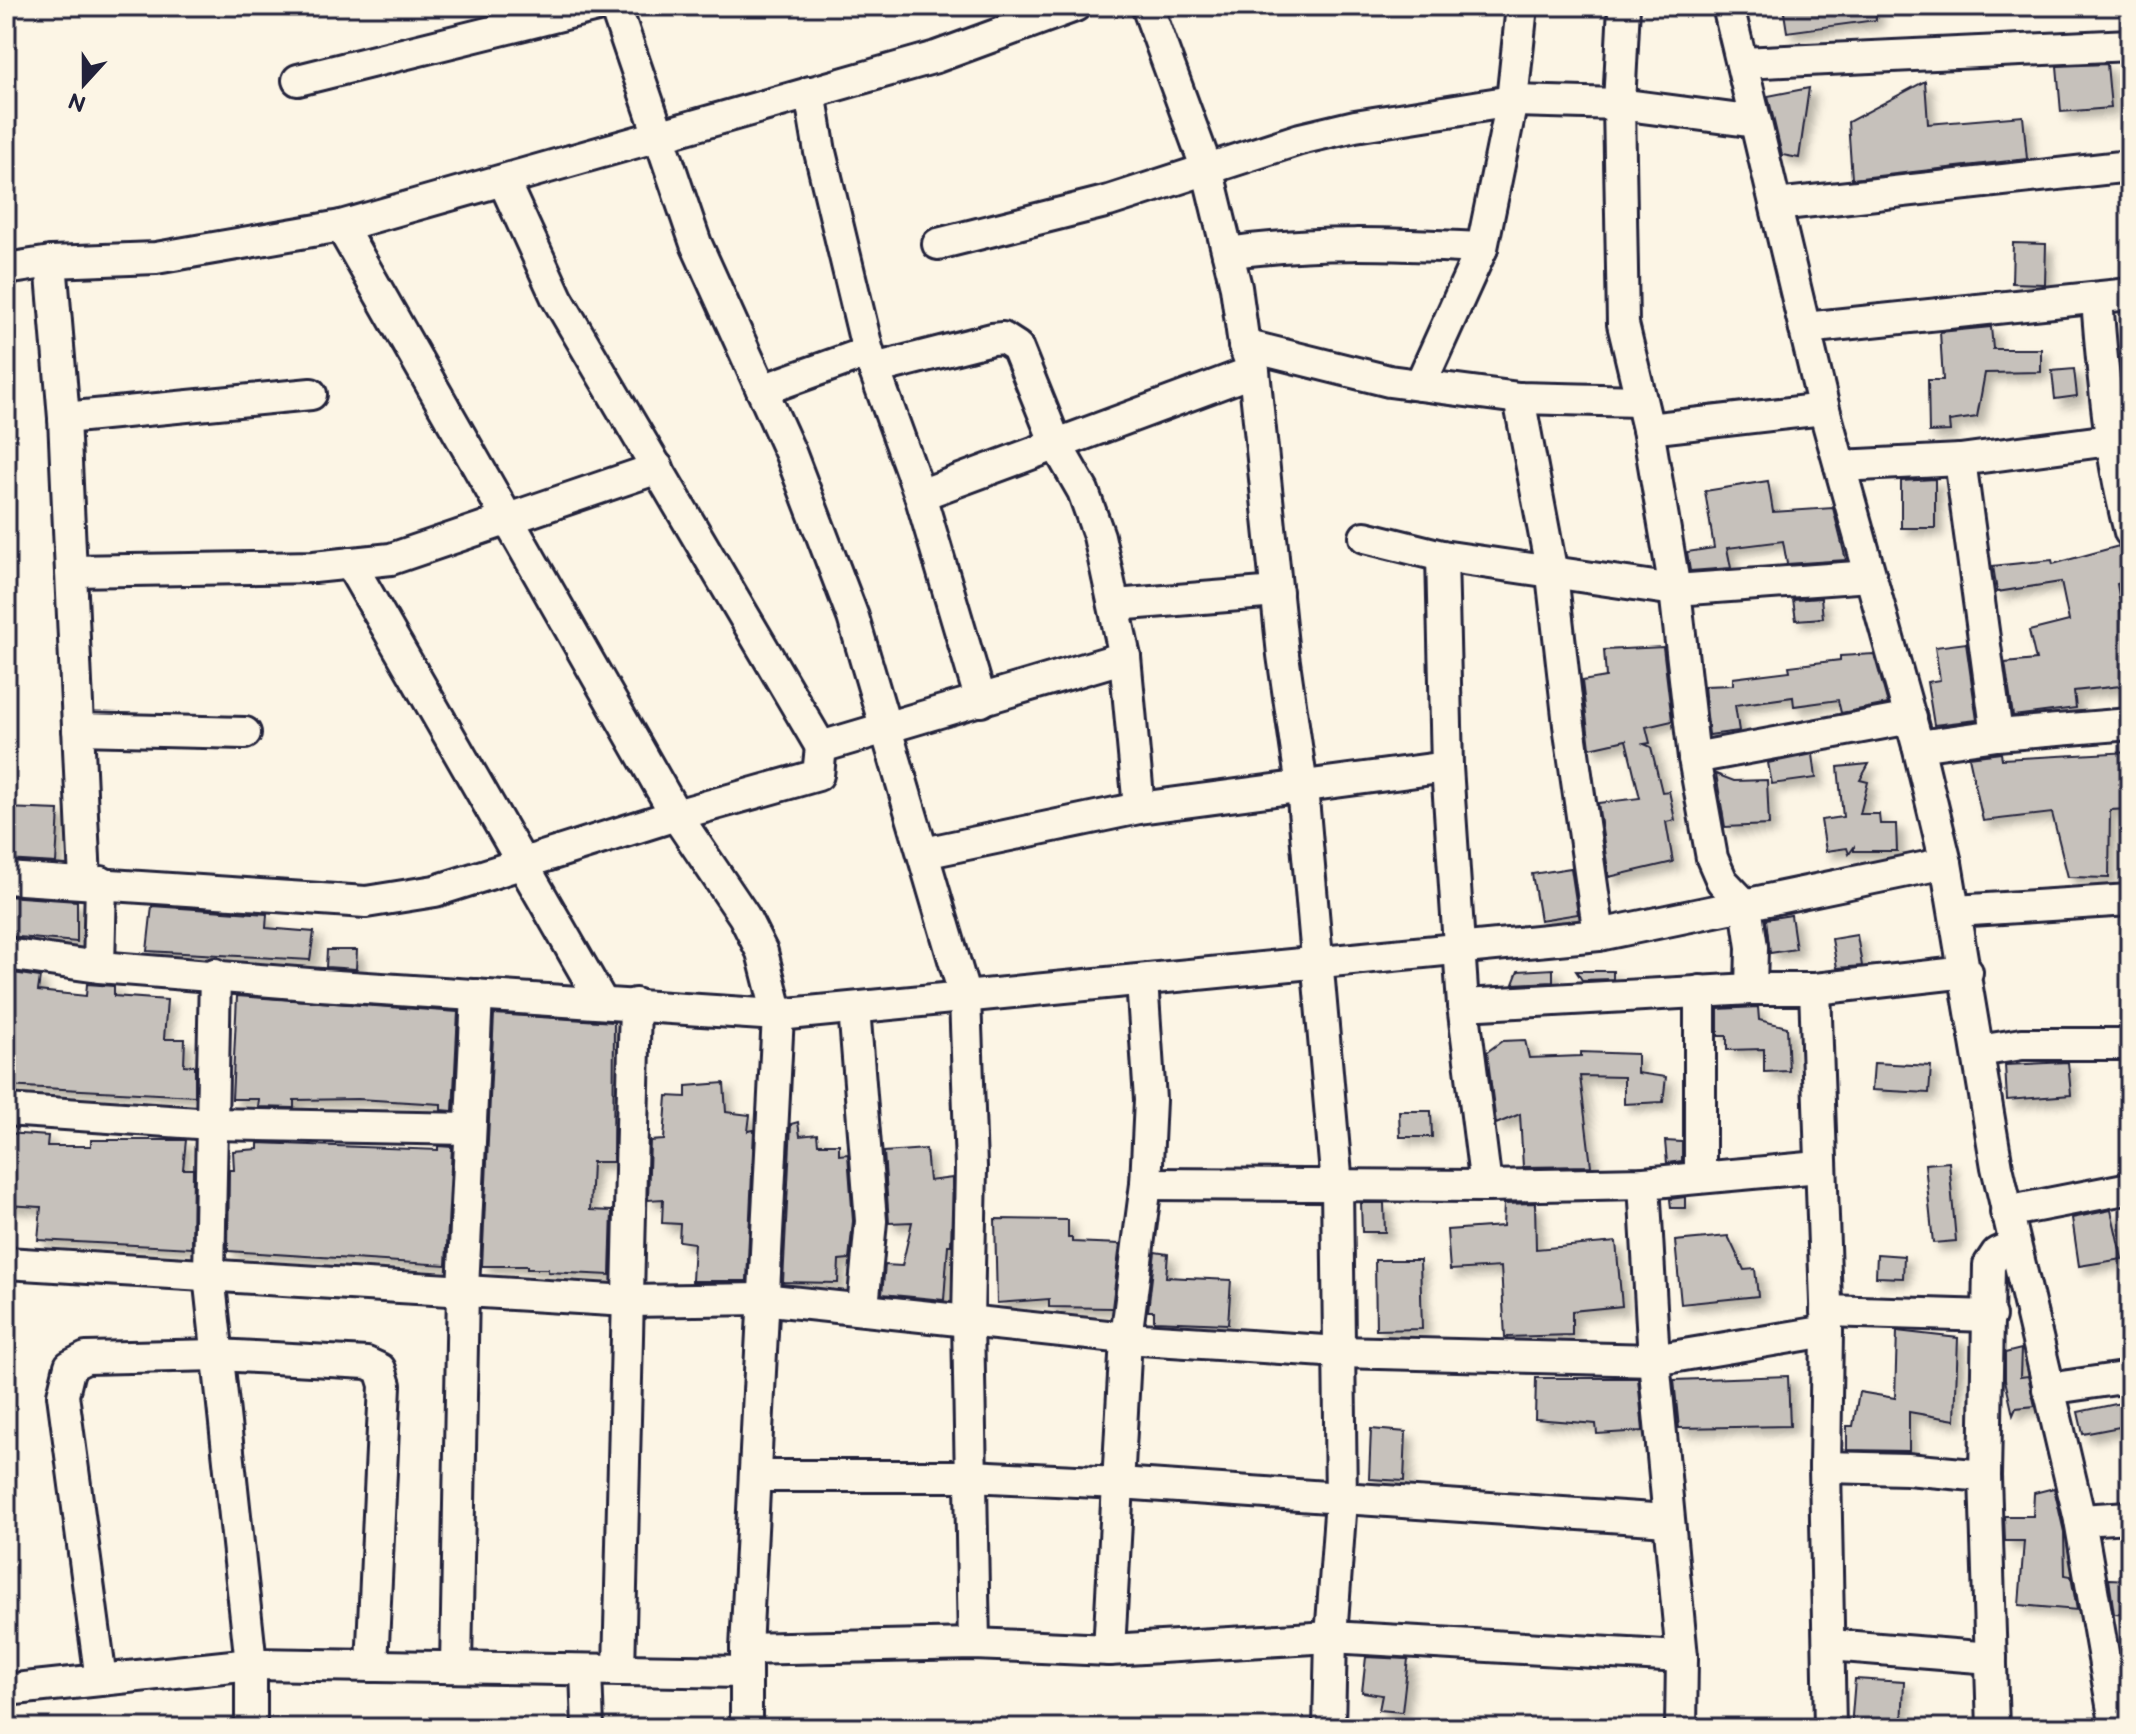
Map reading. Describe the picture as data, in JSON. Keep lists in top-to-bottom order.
{
  "north": "bottom"
}
